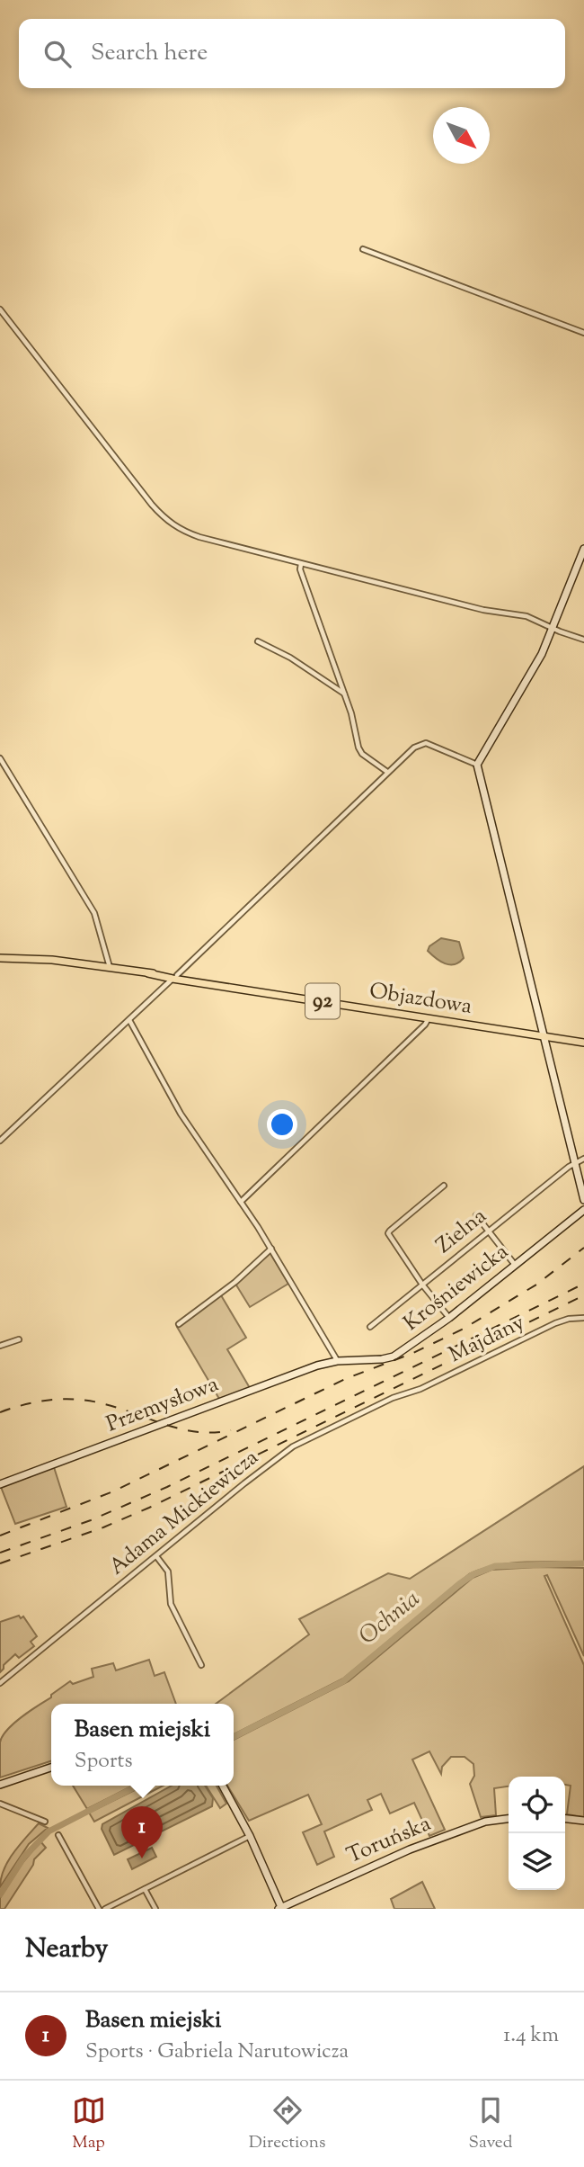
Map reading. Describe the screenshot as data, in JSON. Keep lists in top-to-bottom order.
{
  "streets": {
    "main road": ["Objazdowa", "92"],
    "street": [
      "Zielna",
      "Krośniewicka",
      "Majdany",
      "Przemysłowa",
      "Adama Mickiewicza",
      "Toruńska"
    ]
  },
  "crossings": [
    ["Krośniewicka", "Przemysłowa"],
    ["Majdany", "Adama Mickiewicza"]
  ],
  "water": ["Ochnia"],
  "north": "bottom right",
  "page": {
    "search": "Search here",
    "popup": ["Basen miejski", "Sports"],
    "pins": "1",
    "heading": "Nearby",
    "list": [
      {
        "mark": "1",
        "name": "Basen miejski",
        "note": "Sports · Gabriela Narutowicza",
        "value": "1.4 km"
      }
    ],
    "nav": ["Map", "Directions", "Saved"]
  }
}
